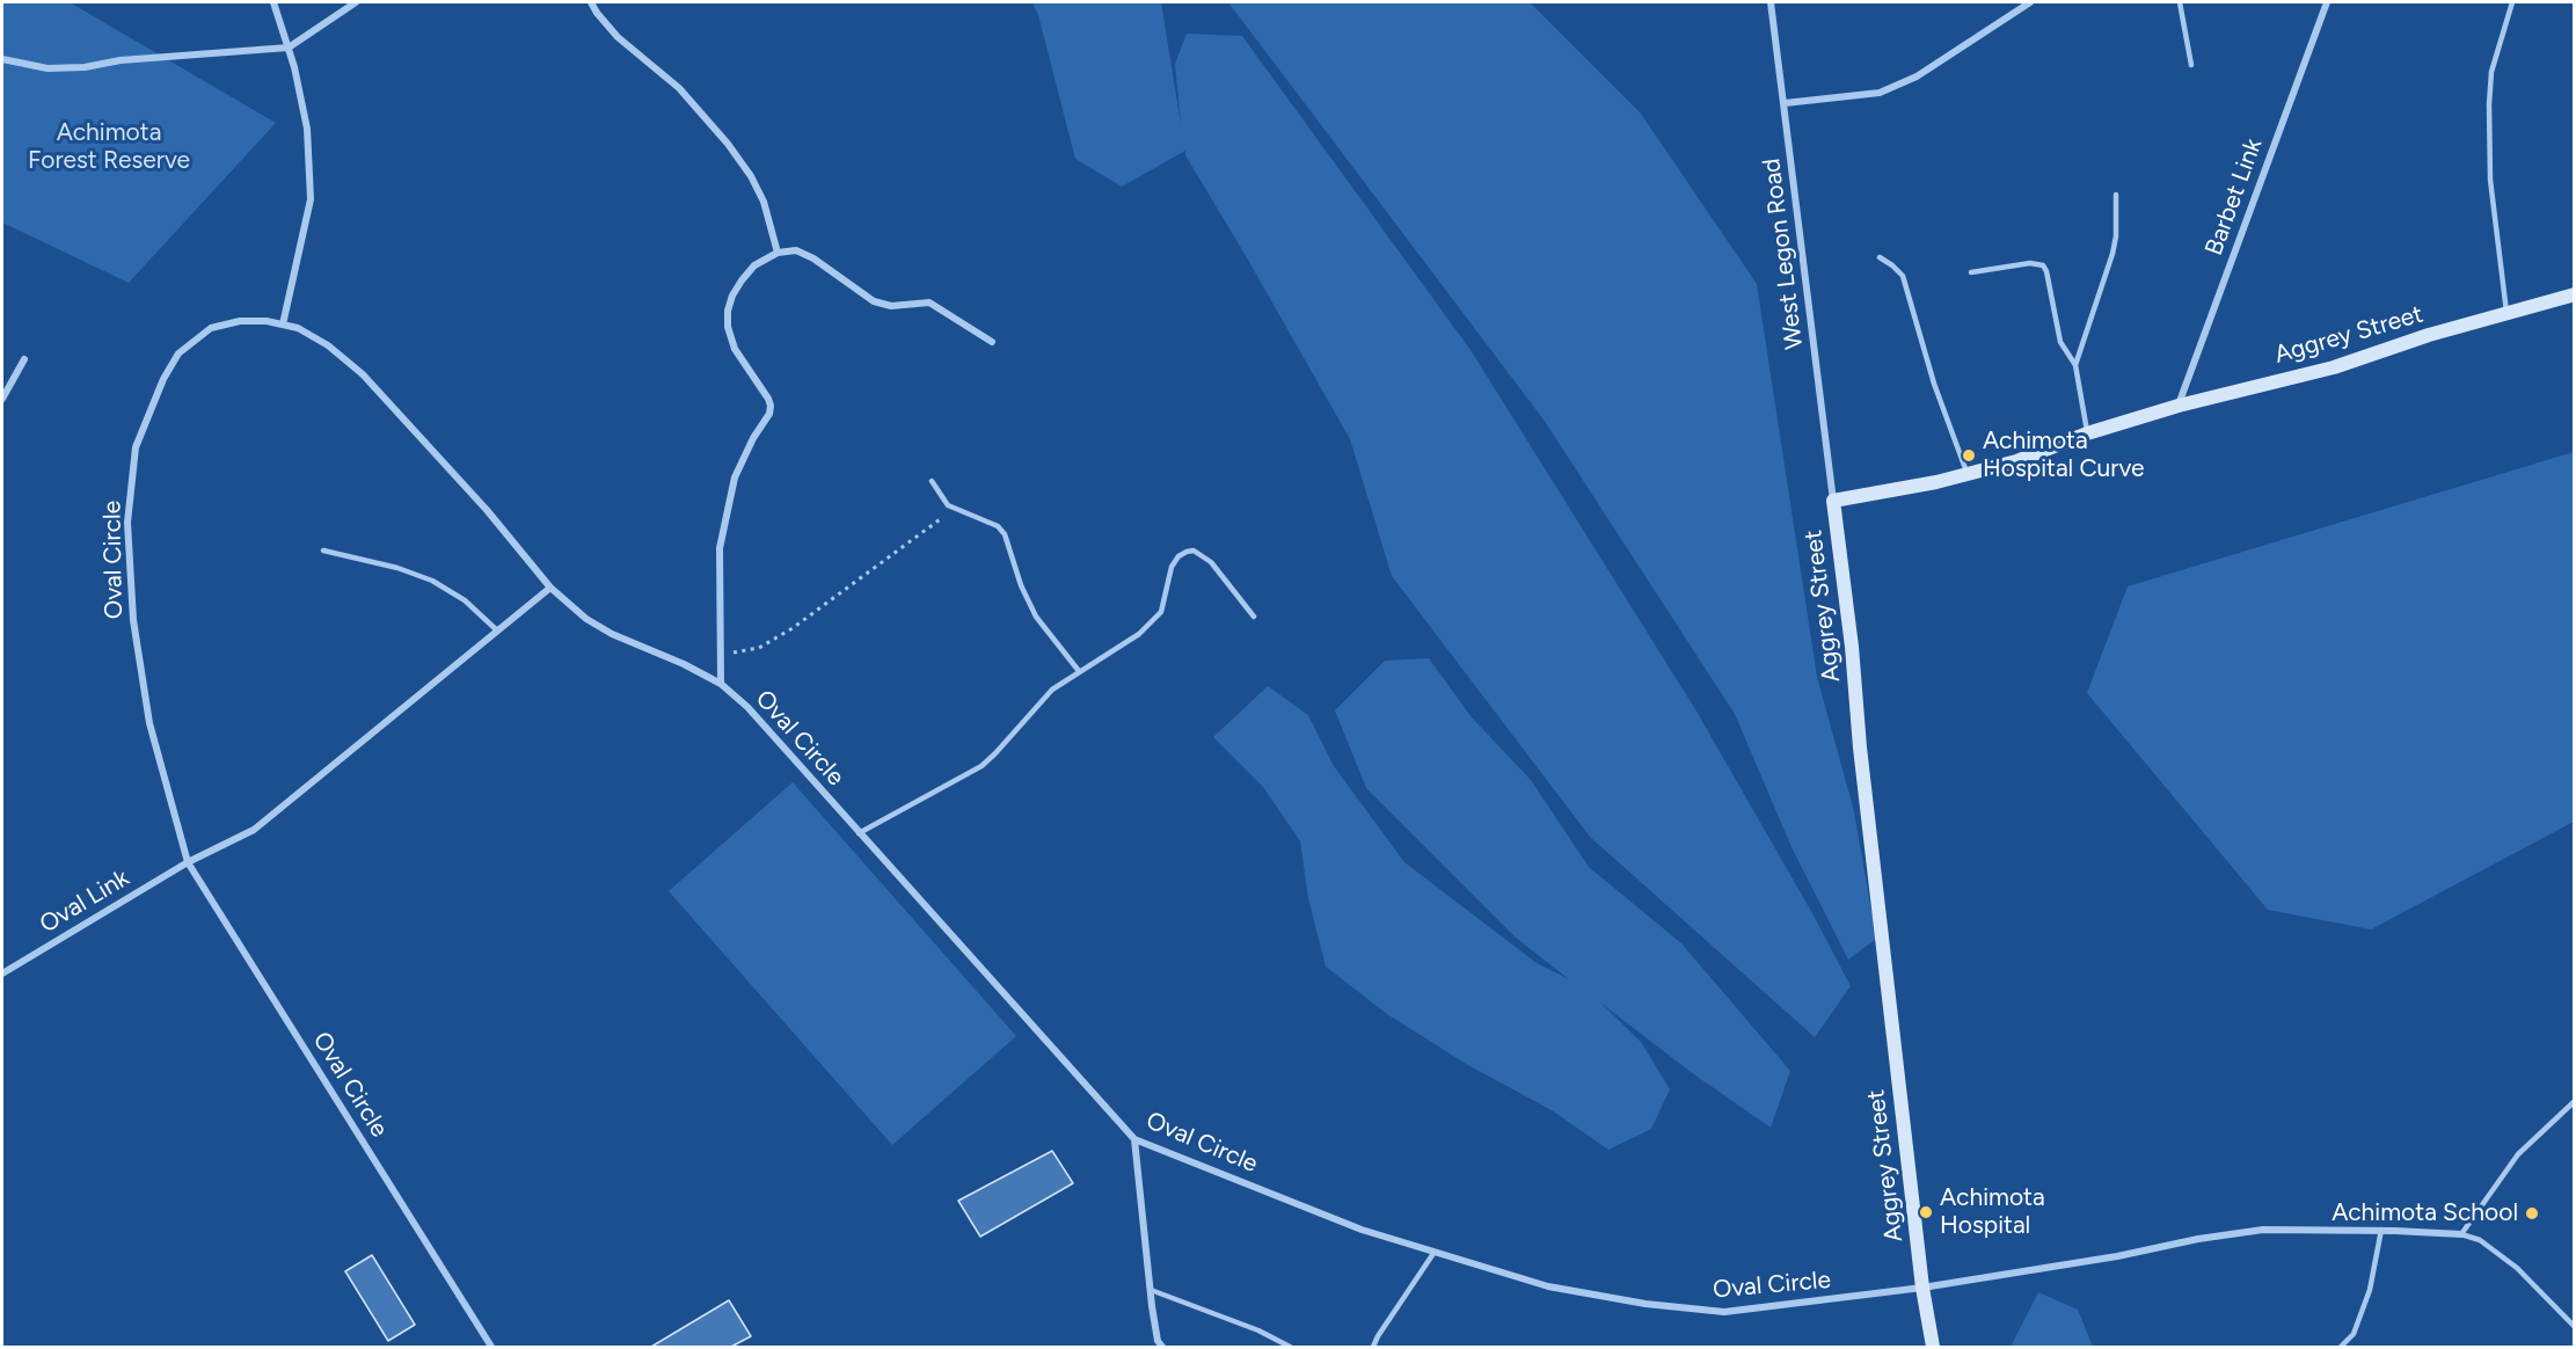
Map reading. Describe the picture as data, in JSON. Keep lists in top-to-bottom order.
{
  "streets": {
    "main road": ["Aggrey Street"],
    "street": [
      "Barbet Link",
      "West Legon Road",
      "Oval Circle",
      "Oval Link"
    ]
  },
  "crossings": [
    ["Barbet Link", "Aggrey Street"],
    ["West Legon Road", "Aggrey Street"],
    ["Aggrey Street", "Oval Circle"],
    ["Oval Circle", "Oval Link"]
  ],
  "parks": ["Achimota Forest Reserve"],
  "places": ["Achimota Hospital Curve", "Achimota Hospital", "Achimota School"]
}
